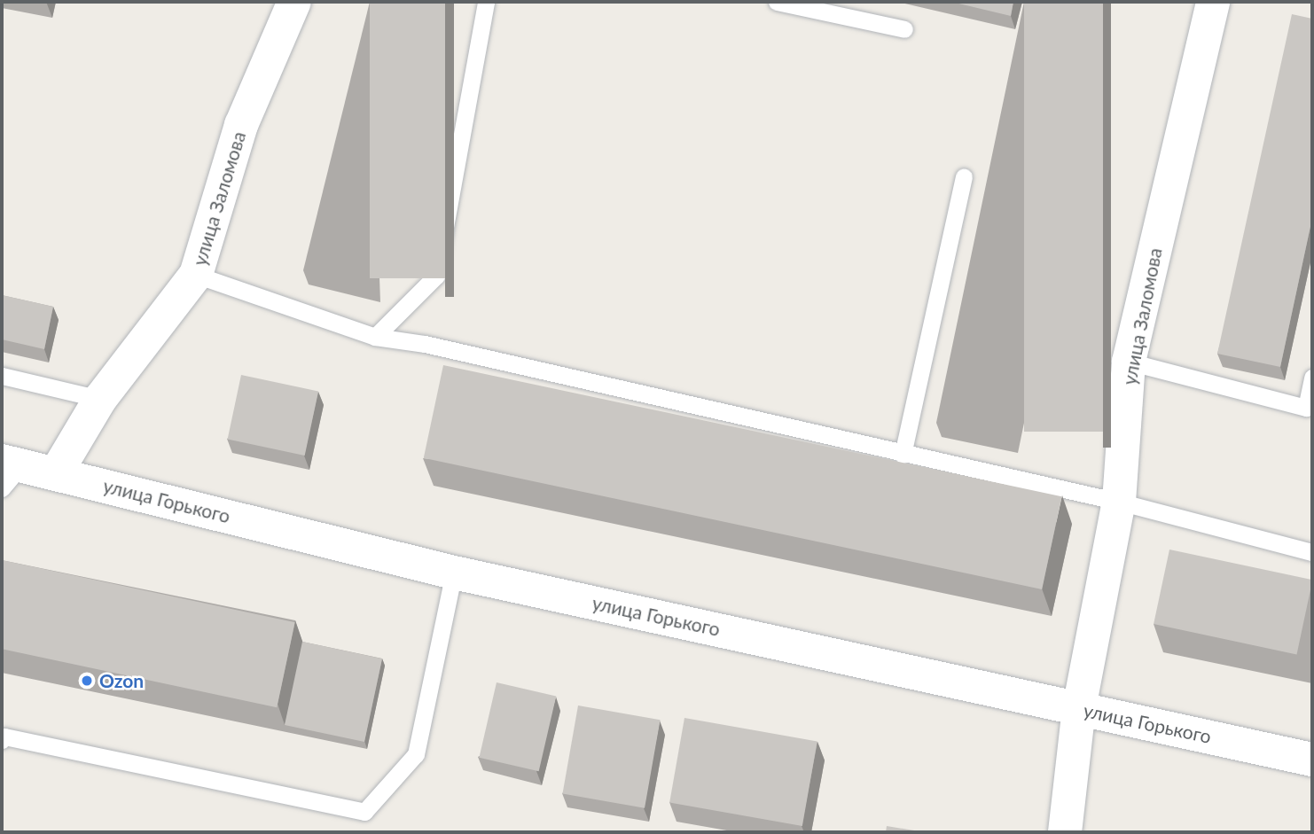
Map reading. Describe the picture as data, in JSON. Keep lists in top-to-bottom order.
{
  "streets": {
    "street": ["улица Заломова", "улица Горького"]
  },
  "crossings": [
    ["улица Заломова", "улица Горького"]
  ],
  "places": ["Ozon"]
}
